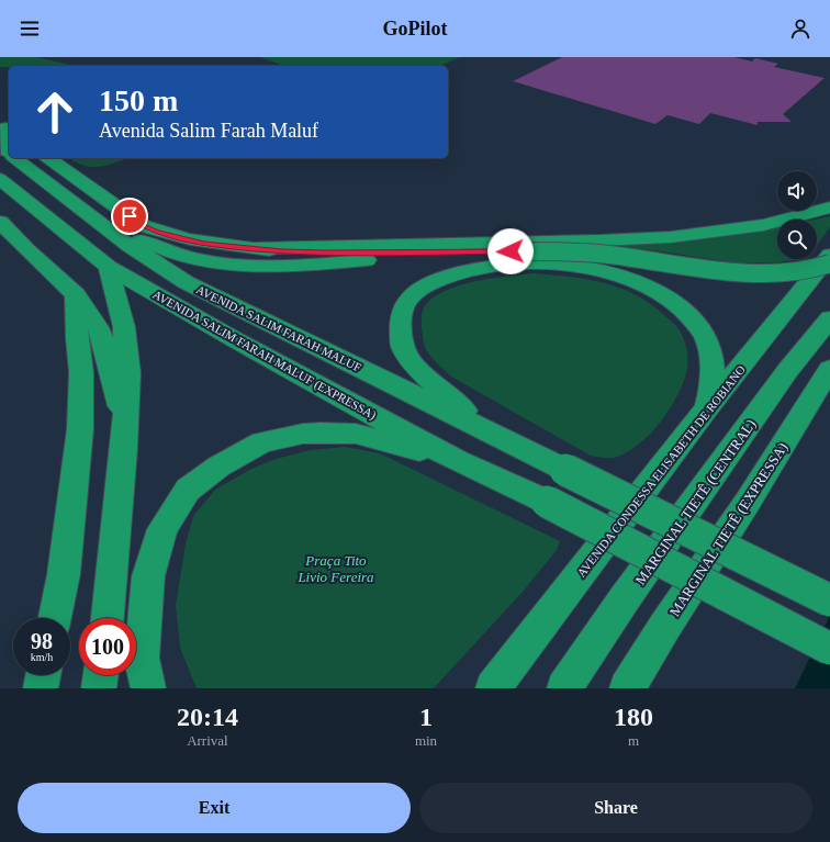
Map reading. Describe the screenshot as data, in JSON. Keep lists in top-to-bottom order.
{
  "streets": {
    "highway": [
      "AVENIDA SALIM FARAH MALUF",
      "AVENIDA SALIM FARAH MALUF (EXPRESSA)",
      "AVENIDA CONDESSA ELISABETH DE ROBIANO",
      "MARGINAL TIETÊ (CENTRAL)",
      "MARGINAL TIETÊ (EXPRESSA)"
    ]
  },
  "parks": ["Praça Tito Livio Fereira"],
  "page": {
    "header": "GoPilot",
    "turn": ["150 m", "Avenida Salim Farah Maluf"],
    "speed": "98 km/h",
    "limit": "100",
    "eta": [
      "20:14",
      "Arrival",
      "1",
      "min",
      "180",
      "m"
    ],
    "buttons": ["Exit", "Share"]
  }
}
